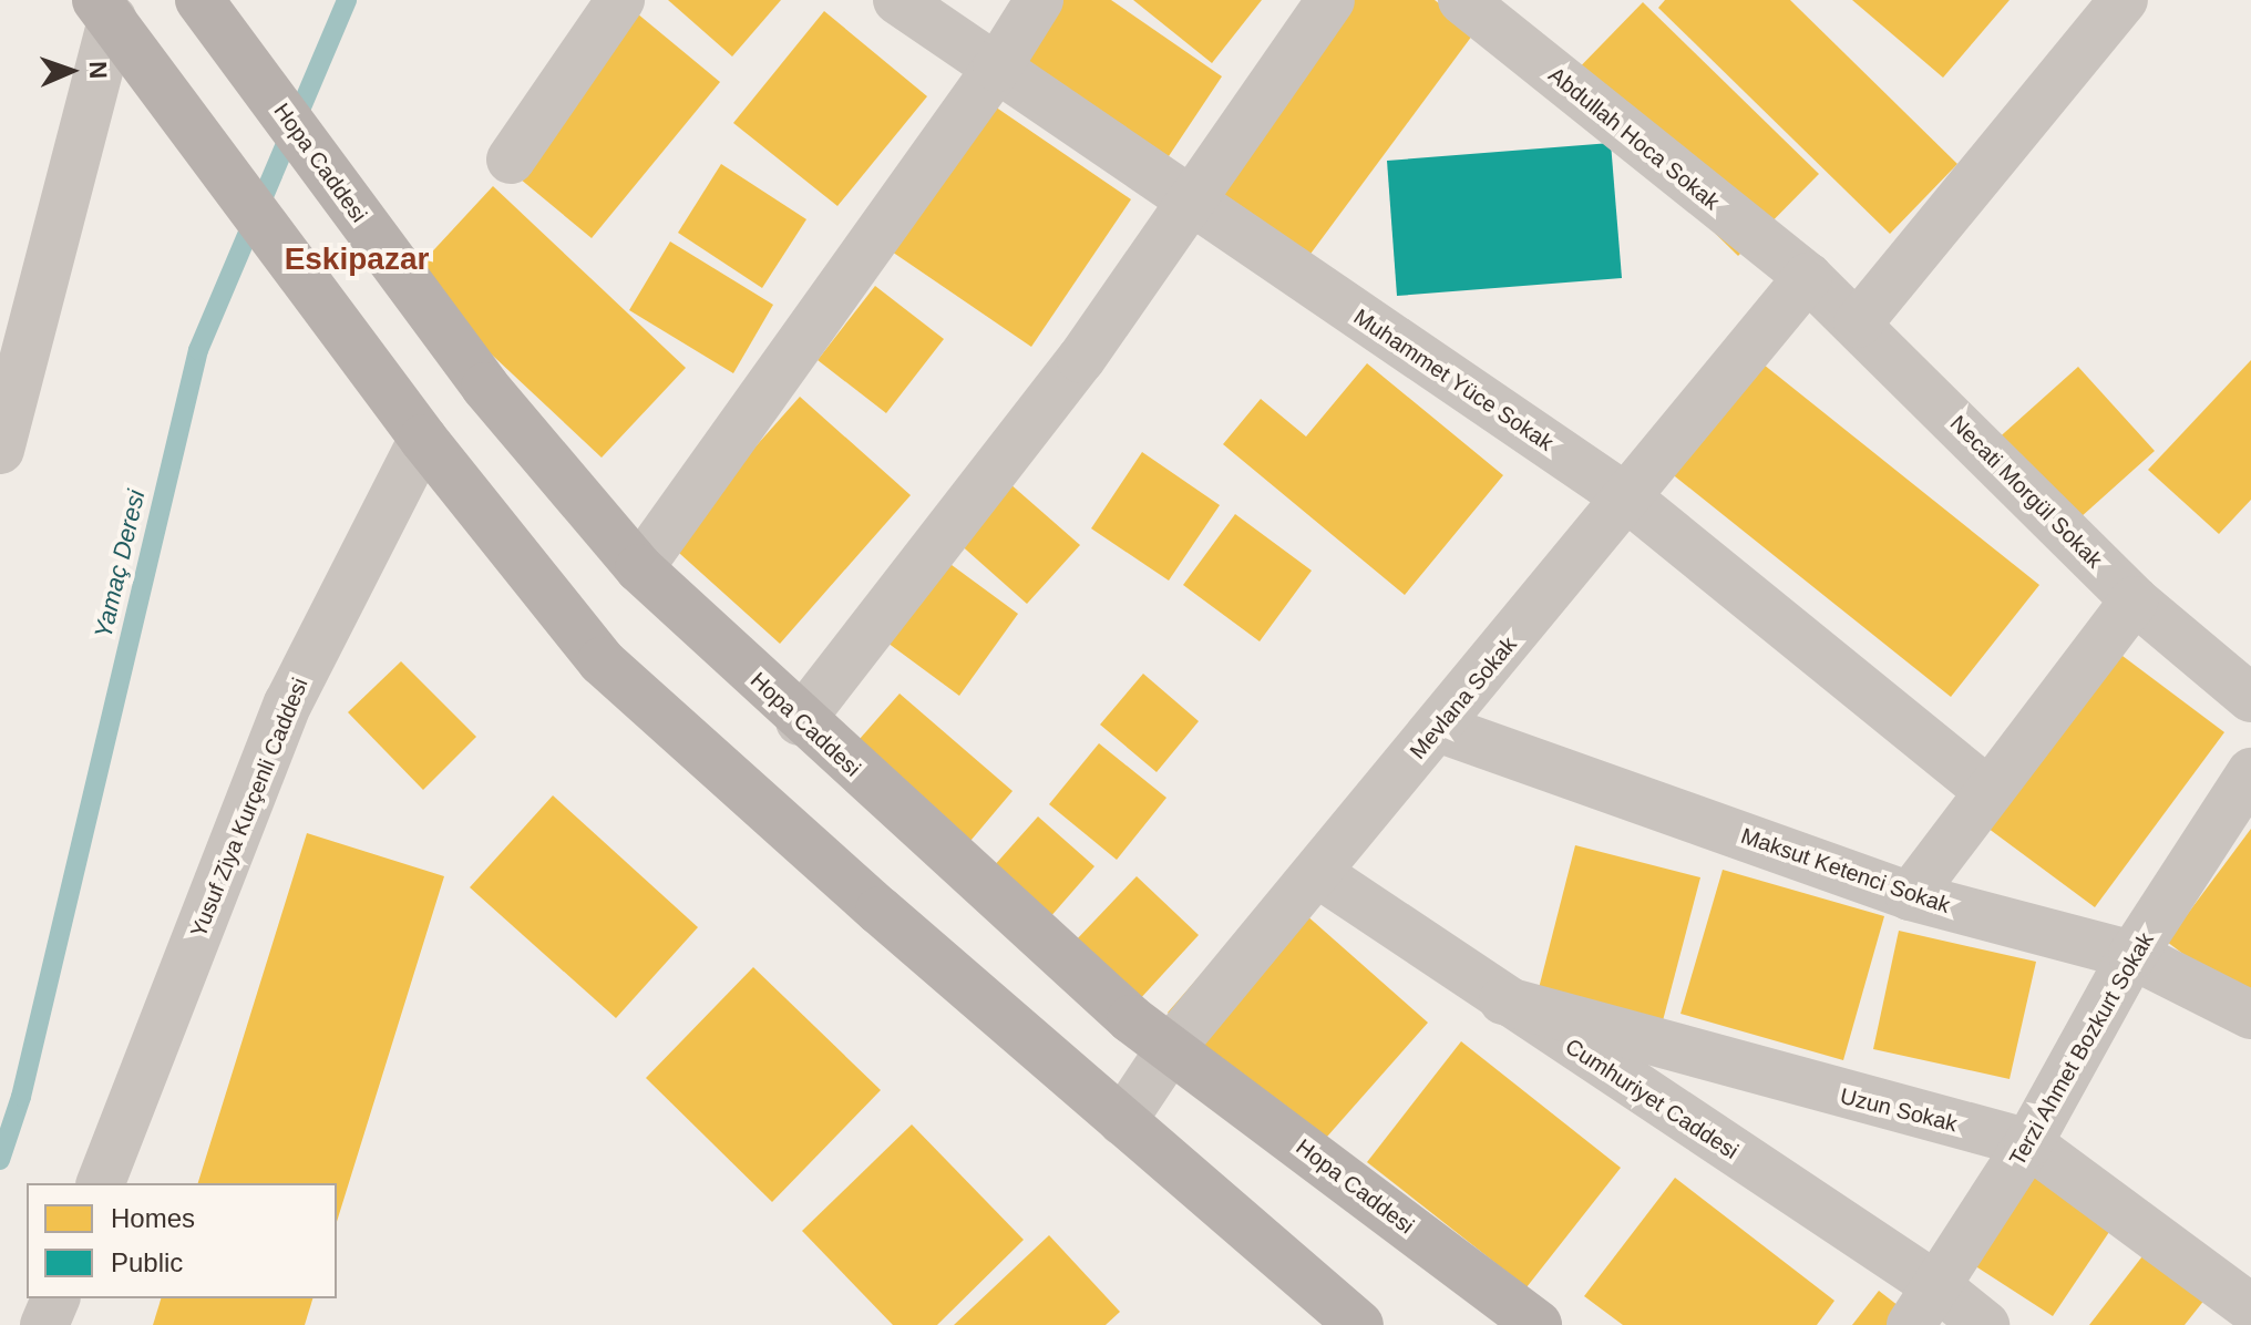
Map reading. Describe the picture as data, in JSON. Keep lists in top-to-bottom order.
{
  "streets": {
    "main road": ["Hopa Caddesi"],
    "street": [
      "Abdullah Hoca Sokak",
      "Muhammet Yüce Sokak",
      "Necati Morgül Sokak",
      "Mevlana Sokak",
      "Yusuf Ziya Kurçenli Caddesi",
      "Maksut Ketenci Sokak",
      "Terzi Ahmet Bozkurt Sokak",
      "Cumhuriyet Caddesi",
      "Uzun Sokak"
    ]
  },
  "crossings": [
    ["Abdullah Hoca Sokak", "Necati Morgül Sokak"],
    ["Abdullah Hoca Sokak", "Mevlana Sokak"],
    ["Hopa Caddesi", "Mevlana Sokak"],
    ["Muhammet Yüce Sokak", "Mevlana Sokak"],
    ["Necati Morgül Sokak", "Mevlana Sokak"],
    ["Mevlana Sokak", "Maksut Ketenci Sokak"],
    ["Mevlana Sokak", "Cumhuriyet Caddesi"],
    ["Maksut Ketenci Sokak", "Terzi Ahmet Bozkurt Sokak"],
    ["Terzi Ahmet Bozkurt Sokak", "Cumhuriyet Caddesi"],
    ["Terzi Ahmet Bozkurt Sokak", "Uzun Sokak"],
    ["Cumhuriyet Caddesi", "Uzun Sokak"]
  ],
  "districts": ["Eskipazar"],
  "water": ["Yamaç Deresi"],
  "legend": ["Homes", "Public"],
  "north": "right"
}
